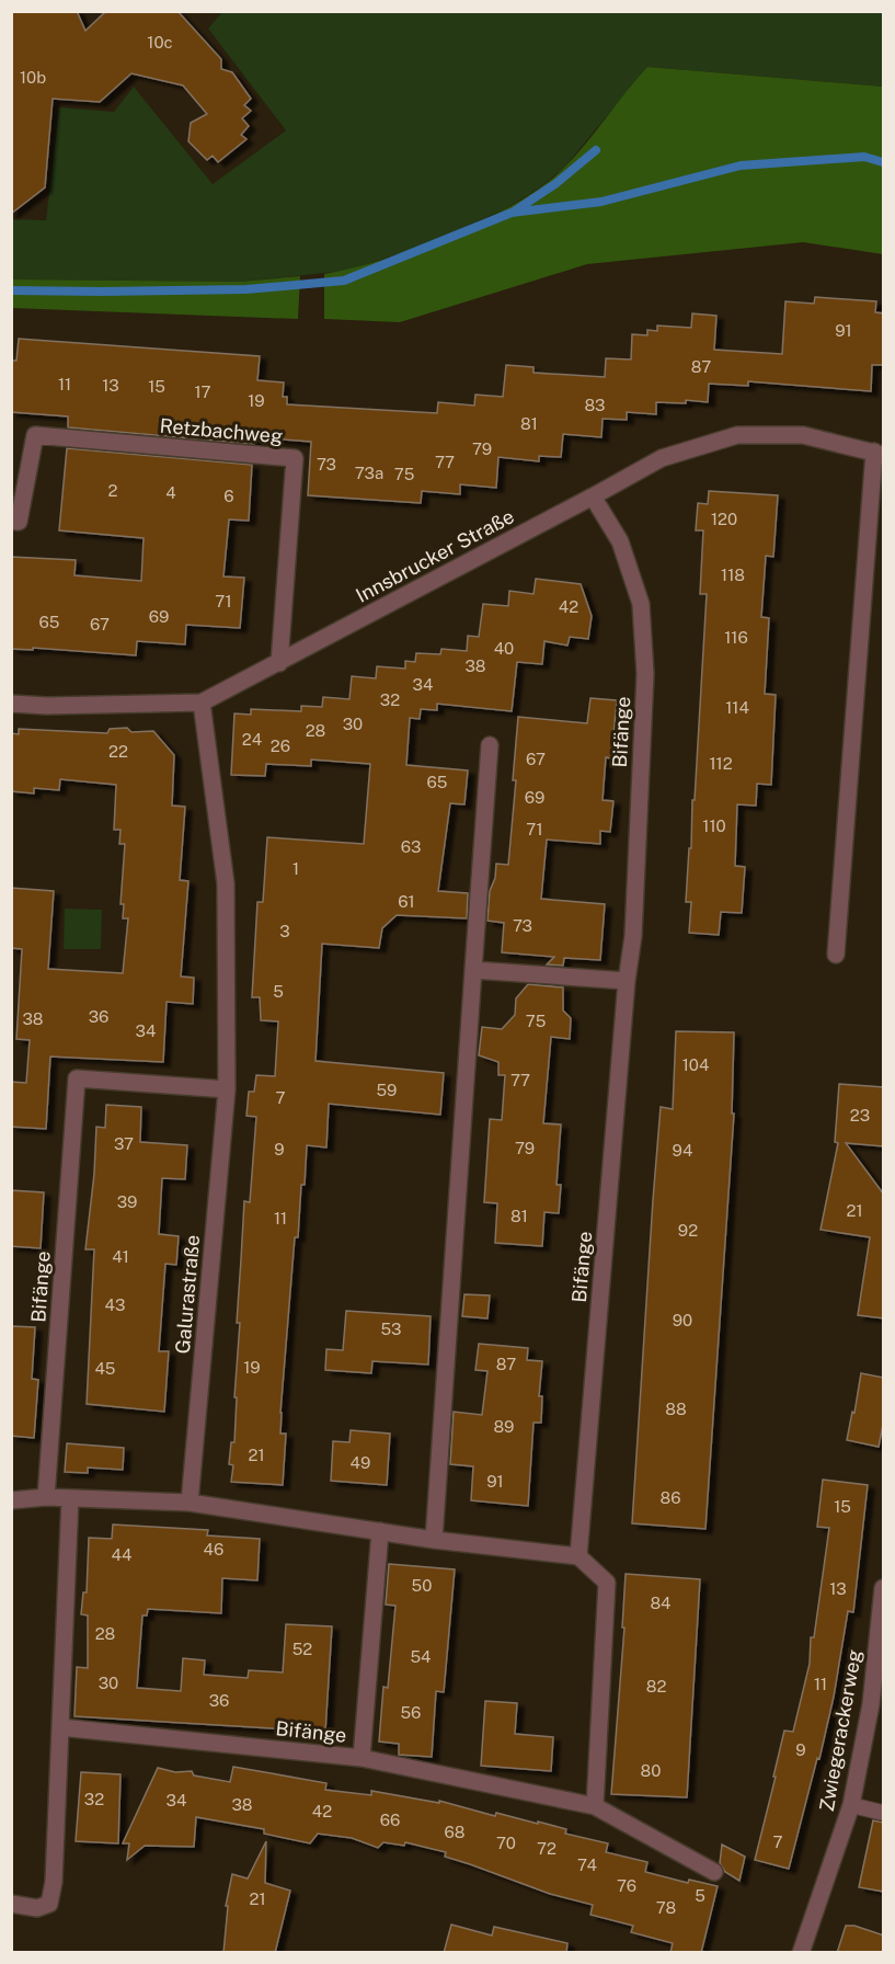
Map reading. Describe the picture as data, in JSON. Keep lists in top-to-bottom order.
{
  "streets": {
    "street": [
      "Retzbachweg",
      "Innsbrucker Straße",
      "Bifänge",
      "Galurastraße",
      "Zwiegerackerweg"
    ]
  },
  "crossings": [
    ["Retzbachweg", "Innsbrucker Straße"],
    ["Innsbrucker Straße", "Bifänge"],
    ["Innsbrucker Straße", "Galurastraße"],
    ["Bifänge", "Galurastraße"]
  ],
  "house_numbers": [
    "10c",
    "10b",
    "91",
    "87",
    "11",
    "13",
    "15",
    "17",
    "19",
    "83",
    "81",
    "79",
    "77",
    "73",
    "73a",
    "75",
    "2",
    "4",
    "6",
    "120",
    "118",
    "71",
    "42",
    "69",
    "65",
    "67",
    "116",
    "40",
    "38",
    "34",
    "32",
    "114",
    "30",
    "28",
    "24",
    "26",
    "22",
    "67",
    "112",
    "65",
    "69",
    "110",
    "71",
    "63",
    "1",
    "61",
    "73",
    "3",
    "5",
    "36",
    "38",
    "75",
    "34",
    "104",
    "77",
    "59",
    "7",
    "23",
    "37",
    "79",
    "9",
    "94",
    "39",
    "21",
    "81",
    "11",
    "92",
    "41",
    "43",
    "90",
    "53",
    "87",
    "19",
    "45",
    "88",
    "89",
    "21",
    "49",
    "91",
    "86",
    "15",
    "46",
    "44",
    "50",
    "13",
    "84",
    "28",
    "52",
    "54",
    "30",
    "11",
    "82",
    "36",
    "56",
    "9",
    "80",
    "32",
    "34",
    "38",
    "42",
    "66",
    "68",
    "7",
    "70",
    "72",
    "74",
    "76",
    "5",
    "21",
    "78"
  ]
}
